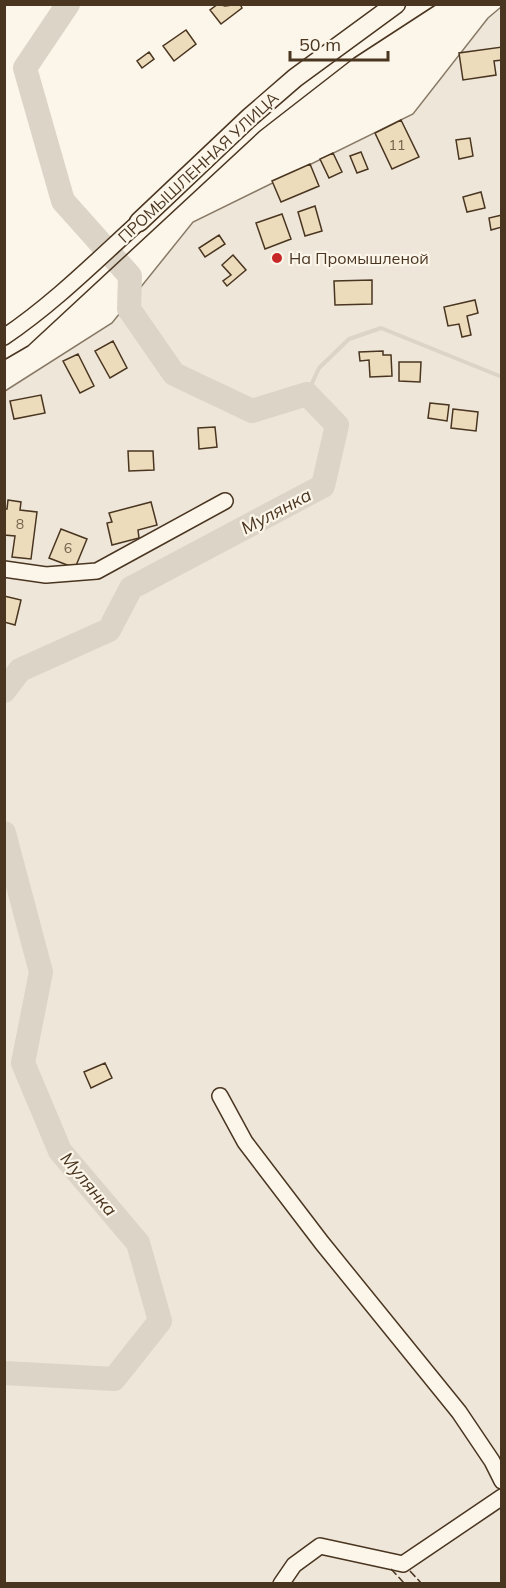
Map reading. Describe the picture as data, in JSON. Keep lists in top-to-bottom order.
{
  "streets": {
    "main road": ["ПРОМЫШЛЕННАЯ УЛИЦА"]
  },
  "water": ["Мулянка"],
  "places": ["На Промышленой"],
  "house_numbers": ["11", "8", "6"],
  "scale_bar": "50 m"
}
